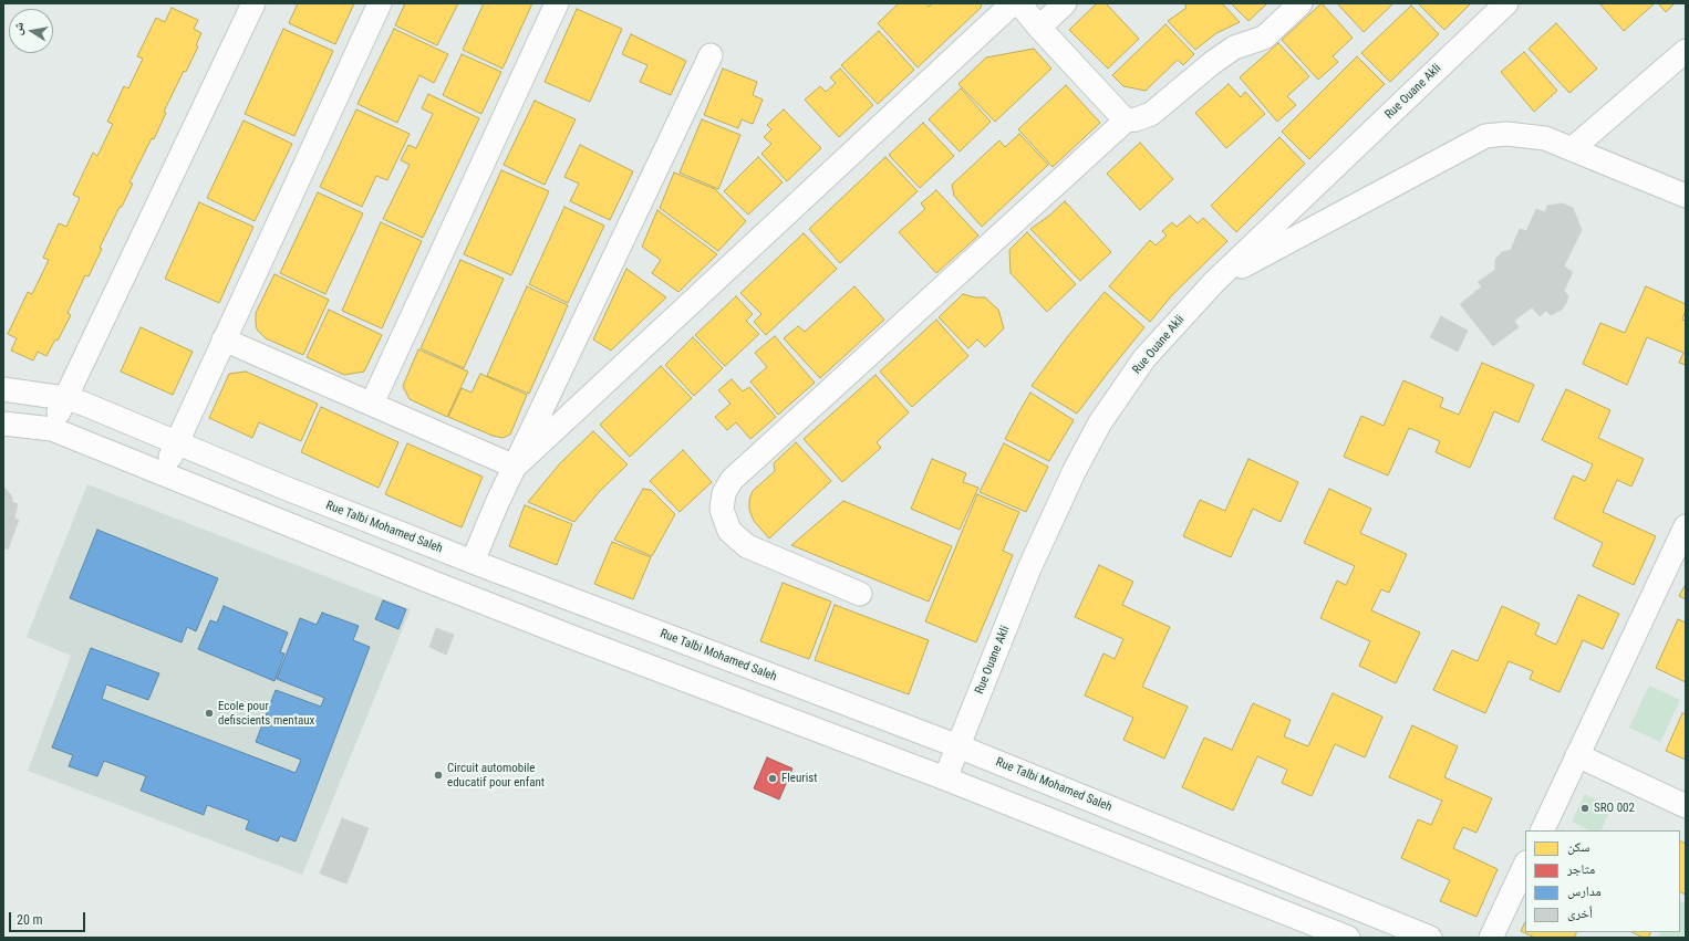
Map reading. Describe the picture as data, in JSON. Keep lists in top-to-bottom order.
{
  "streets": {
    "street": ["Rue Ouane Akli", "Rue Talbi Mohamed Saleh"]
  },
  "crossings": [
    ["Rue Ouane Akli", "Rue Talbi Mohamed Saleh"]
  ],
  "places": [
    "Ecole pour defiscients mentaux",
    "Circuit automobile educatif pour enfant",
    "Fleurist",
    "SRO 002"
  ],
  "legend": [
    "سكن",
    "متاجر",
    "مدارس",
    "أخرى"
  ],
  "scale_bar": "20 m",
  "north": "left"
}
